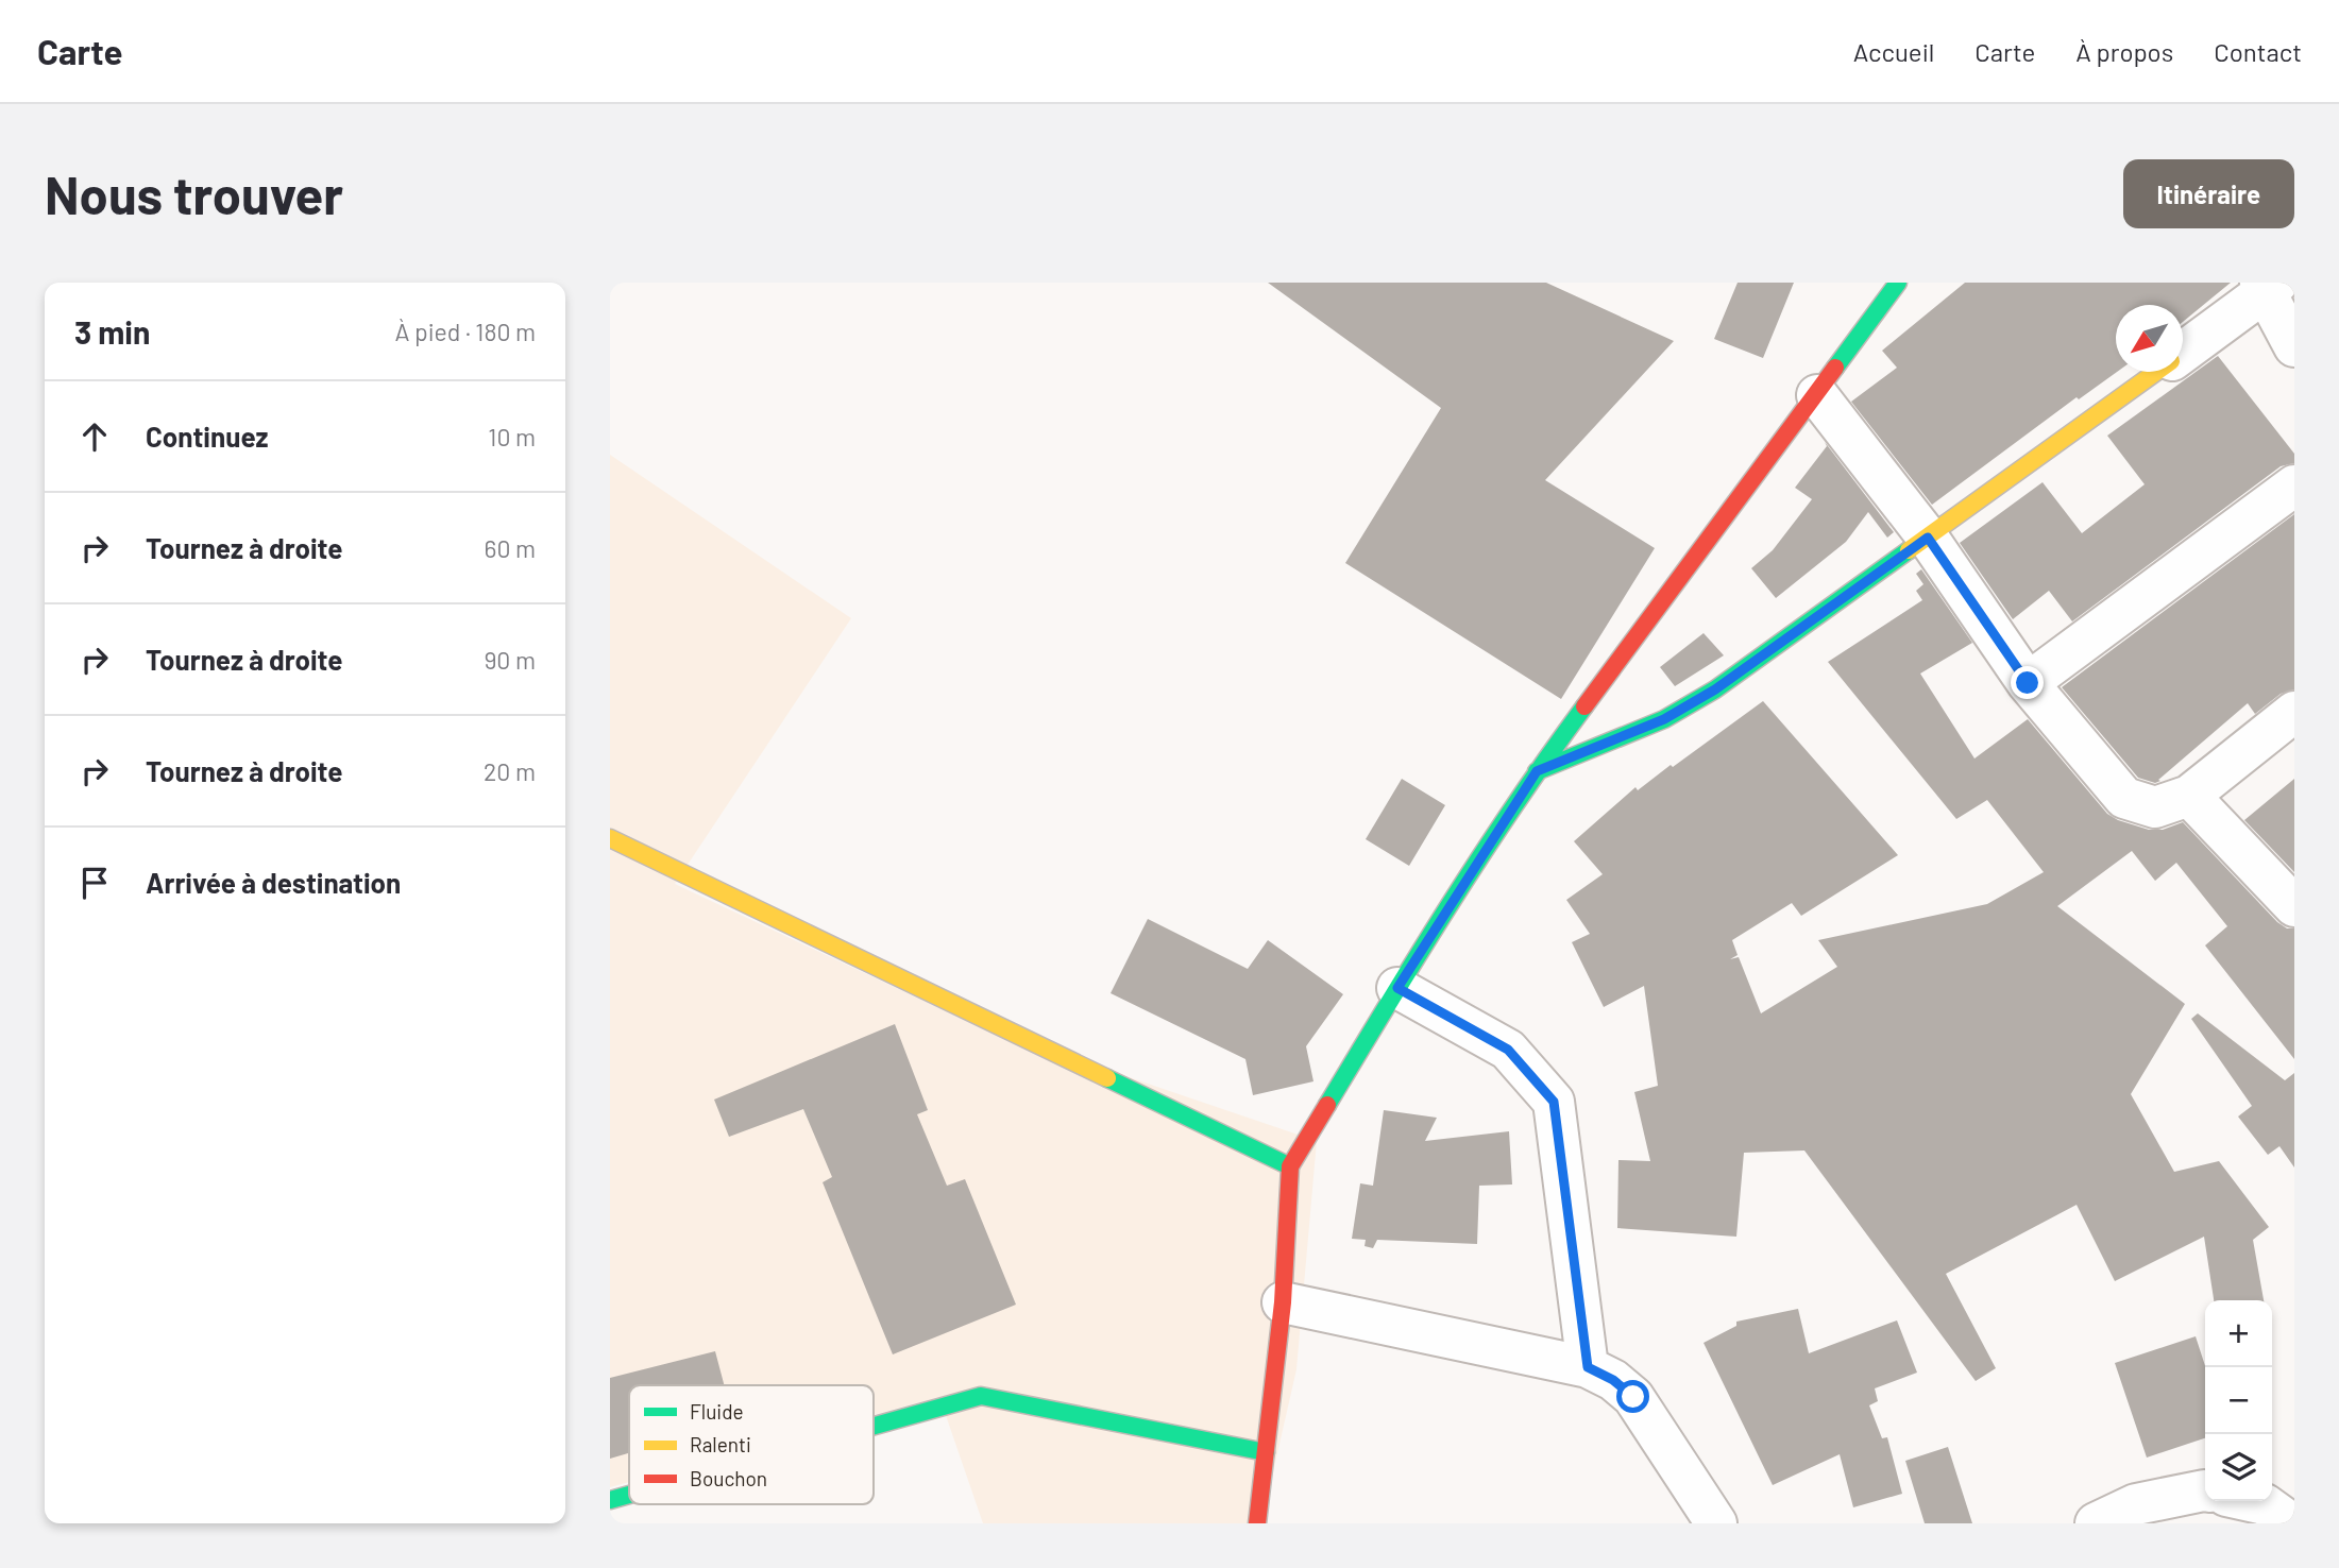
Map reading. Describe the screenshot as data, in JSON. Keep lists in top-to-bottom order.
{
  "legend": ["Fluide", "Ralenti", "Bouchon"],
  "north": "bottom left",
  "page": {
    "header": "Carte",
    "nav": [
      "Accueil",
      "Carte",
      "À propos",
      "Contact"
    ],
    "buttons": "Itinéraire",
    "title": "Nous trouver",
    "heading": ["3 min", "À pied · 180 m"],
    "list": [
      ["Continuez", "10 m"],
      ["Tournez à droite", "60 m"],
      ["Tournez à droite", "90 m"],
      ["Tournez à droite", "20 m"],
      "Arrivée à destination"
    ],
    "map_buttons": ["+", "−"]
  }
}
